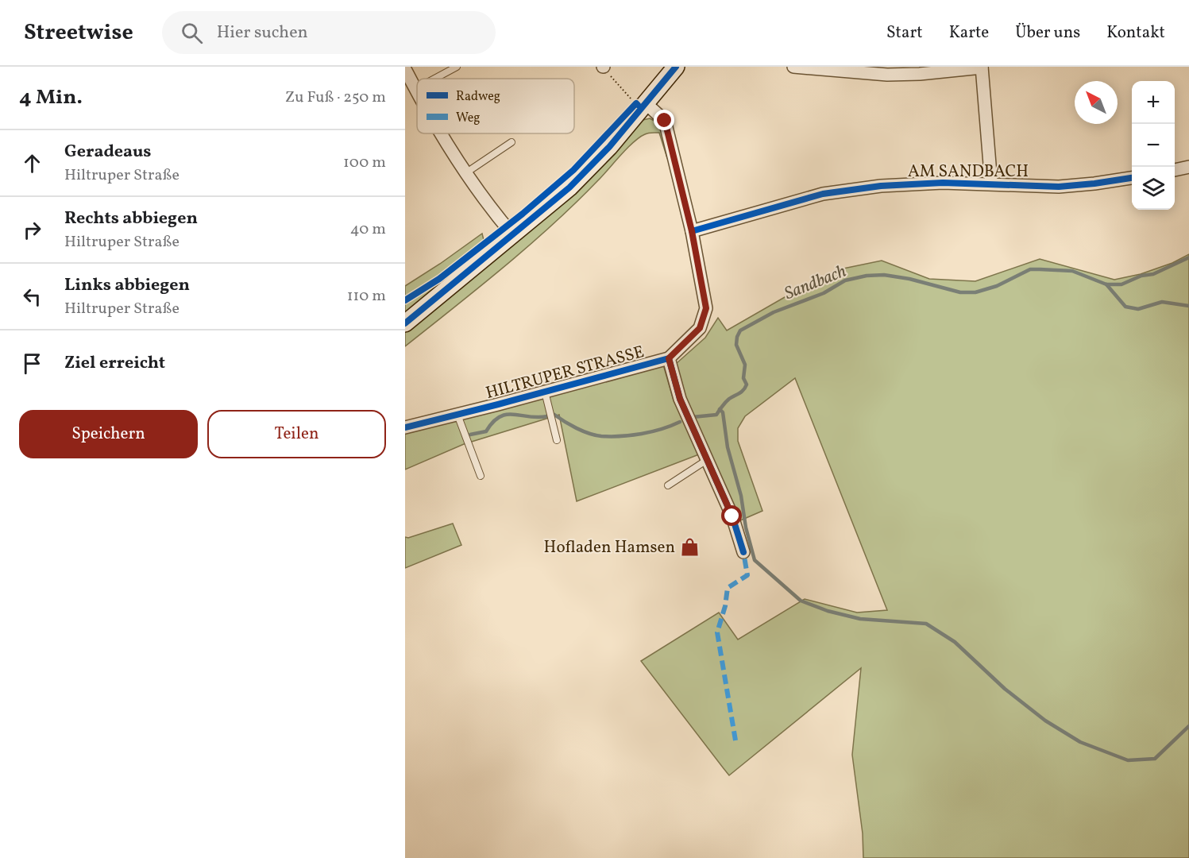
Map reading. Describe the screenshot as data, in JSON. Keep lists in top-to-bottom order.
{
  "streets": {
    "street": ["AM SANDBACH", "HILTRUPER STRASSE"]
  },
  "crossings": [
    ["AM SANDBACH", "HILTRUPER STRASSE"]
  ],
  "water": ["Sandbach"],
  "places": {
    "shop": ["Hofladen Hamsen"]
  },
  "legend": ["Radweg", "Weg"],
  "north": "top left",
  "page": {
    "header": "Streetwise",
    "search": "Hier suchen",
    "nav": [
      "Start",
      "Karte",
      "Über uns",
      "Kontakt"
    ],
    "heading": ["4 Min.", "Zu Fuß · 250 m"],
    "map_buttons": ["+", "−"],
    "list": [
      ["Geradeaus", "Hiltruper Straße", "100 m"],
      ["Rechts abbiegen", "Hiltruper Straße", "40 m"],
      ["Links abbiegen", "Hiltruper Straße", "110 m"],
      "Ziel erreicht"
    ],
    "buttons": ["Speichern", "Teilen"]
  }
}
